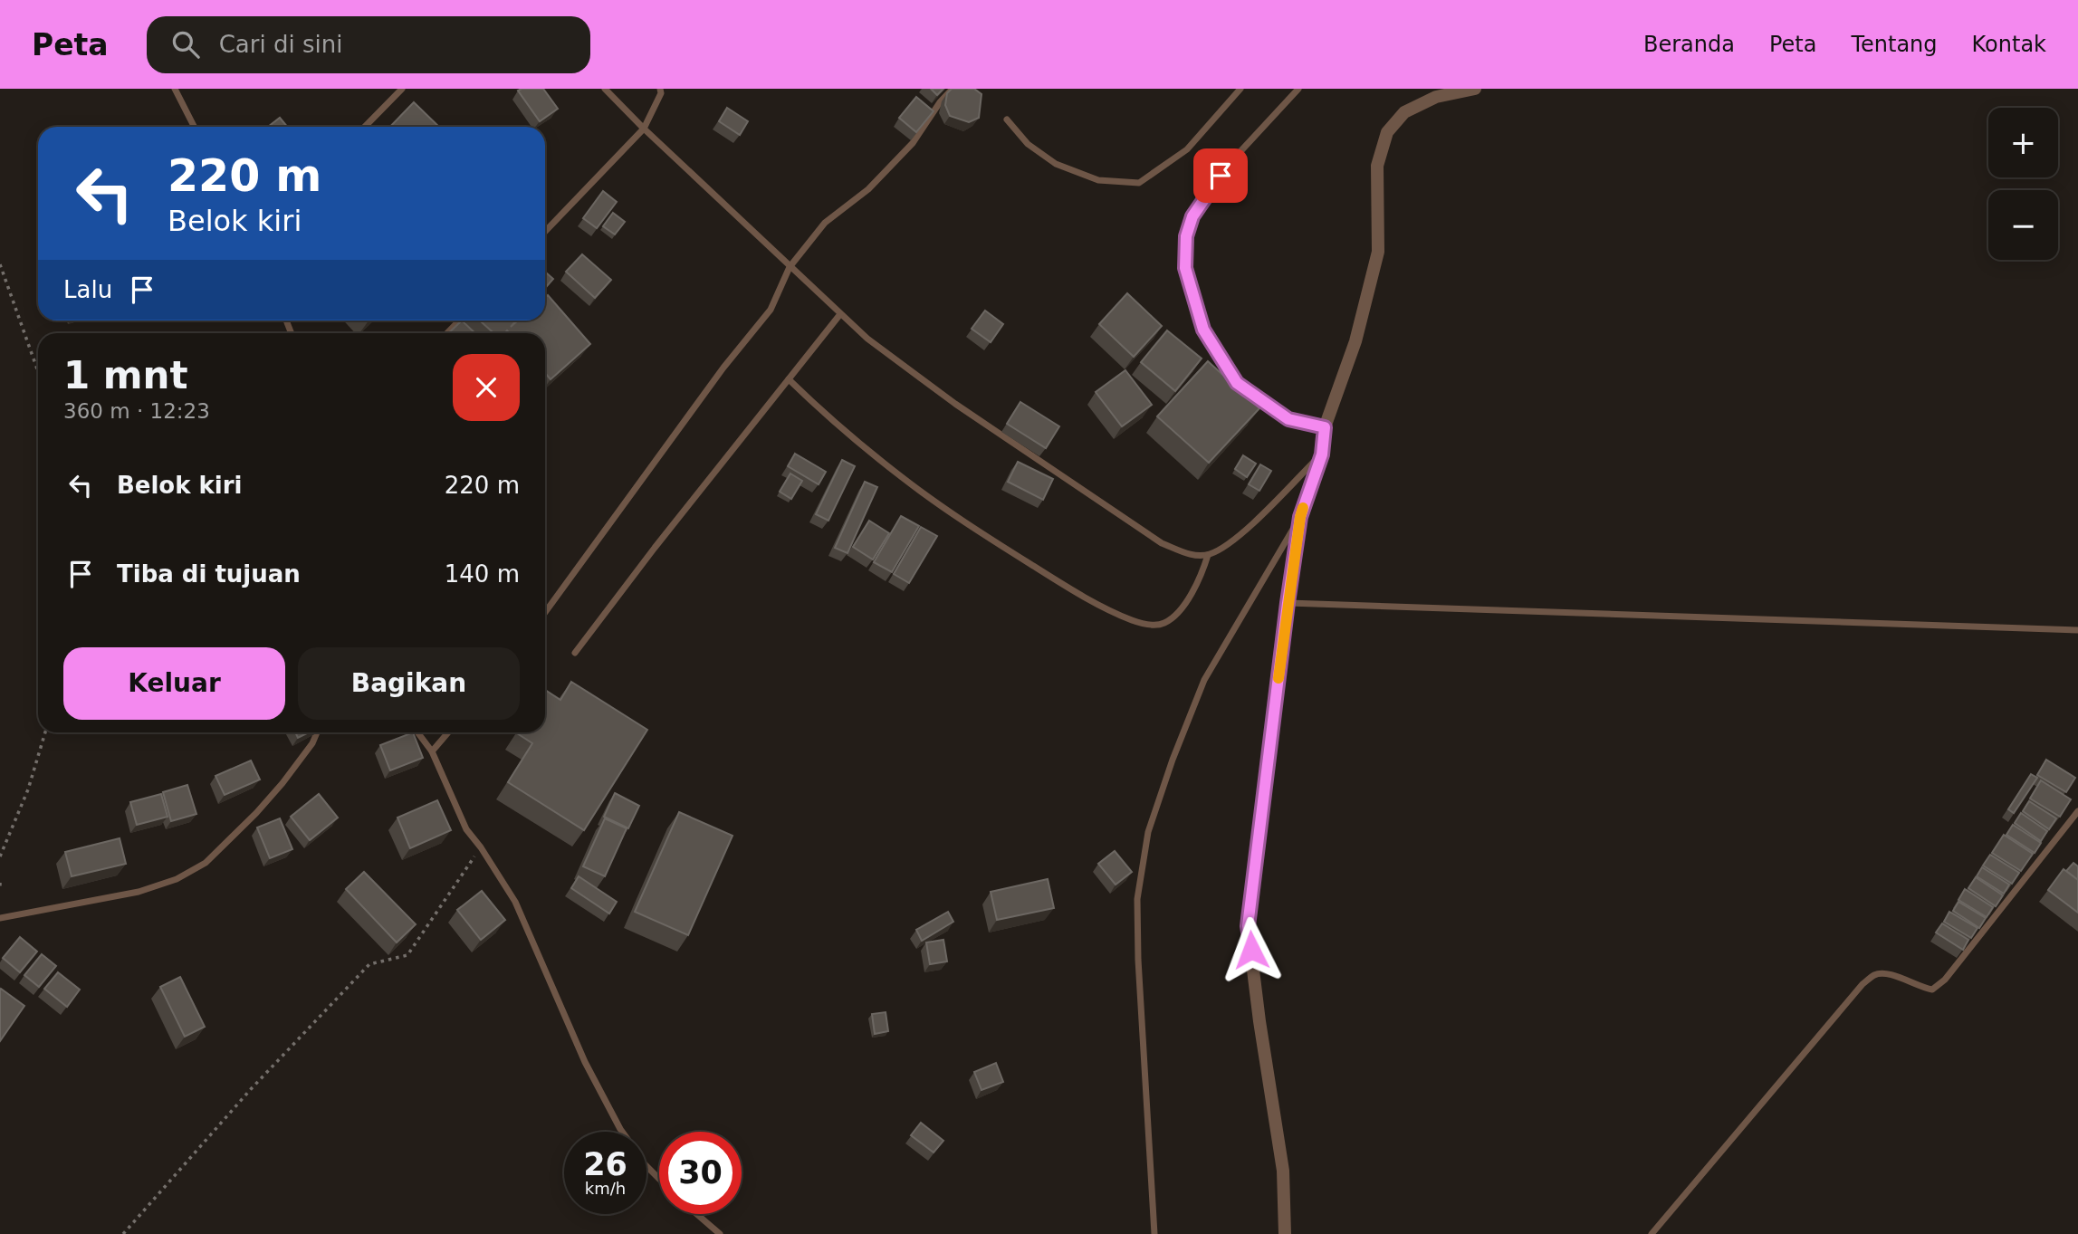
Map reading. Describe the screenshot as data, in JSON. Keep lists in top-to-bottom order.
{
  "page": {
    "header": "Peta",
    "search": "Cari di sini",
    "nav": [
      "Beranda",
      "Peta",
      "Tentang",
      "Kontak"
    ],
    "map_buttons": ["+", "−"],
    "turn": ["220 m", "Belok kiri"],
    "then": "Lalu",
    "heading": ["1 mnt", "360 m · 12:23"],
    "list": [
      {
        "name": "Belok kiri",
        "value": "220 m"
      },
      {
        "name": "Tiba di tujuan",
        "value": "140 m"
      }
    ],
    "buttons": ["Keluar", "Bagikan"],
    "speed": "26 km/h",
    "limit": "30"
  }
}
